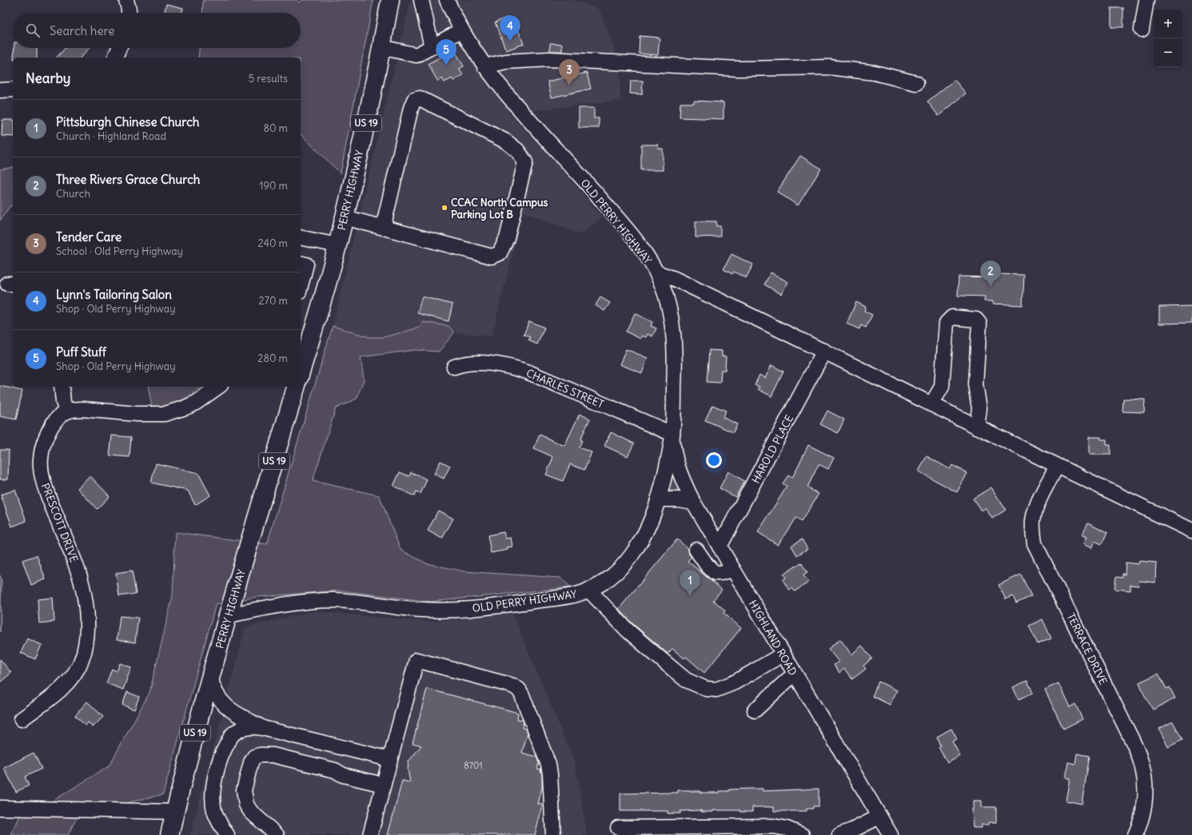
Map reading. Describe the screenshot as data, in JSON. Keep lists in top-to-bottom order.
{
  "streets": {
    "main road": ["US 19", "PERRY HIGHWAY"],
    "street": [
      "OLD PERRY HIGHWAY",
      "CHARLES STREET",
      "HAROLD PLACE",
      "PRESCOTT DRIVE",
      "HIGHLAND ROAD",
      "TERRACE DRIVE"
    ]
  },
  "crossings": [
    ["PERRY HIGHWAY", "OLD PERRY HIGHWAY"],
    ["OLD PERRY HIGHWAY", "CHARLES STREET"],
    ["OLD PERRY HIGHWAY", "HIGHLAND ROAD"],
    ["CHARLES STREET", "HIGHLAND ROAD"],
    ["HAROLD PLACE", "HIGHLAND ROAD"]
  ],
  "places": ["CCAC North Campus Parking Lot B"],
  "house_numbers": ["8701"],
  "page": {
    "map_buttons": ["+", "−"],
    "search": "Search here",
    "pins": [
      "4",
      "5",
      "3",
      "2",
      "1"
    ],
    "heading": ["Nearby", "5 results"],
    "list": [
      {
        "mark": "1",
        "name": "Pittsburgh Chinese Church",
        "note": "Church · Highland Road",
        "value": "80 m"
      },
      {
        "mark": "2",
        "name": "Three Rivers Grace Church",
        "note": "Church",
        "value": "190 m"
      },
      {
        "mark": "3",
        "name": "Tender Care",
        "note": "School · Old Perry Highway",
        "value": "240 m"
      },
      {
        "mark": "4",
        "name": "Lynn's Tailoring Salon",
        "note": "Shop · Old Perry Highway",
        "value": "270 m"
      },
      {
        "mark": "5",
        "name": "Puff Stuff",
        "note": "Shop · Old Perry Highway",
        "value": "280 m"
      }
    ]
  }
}
